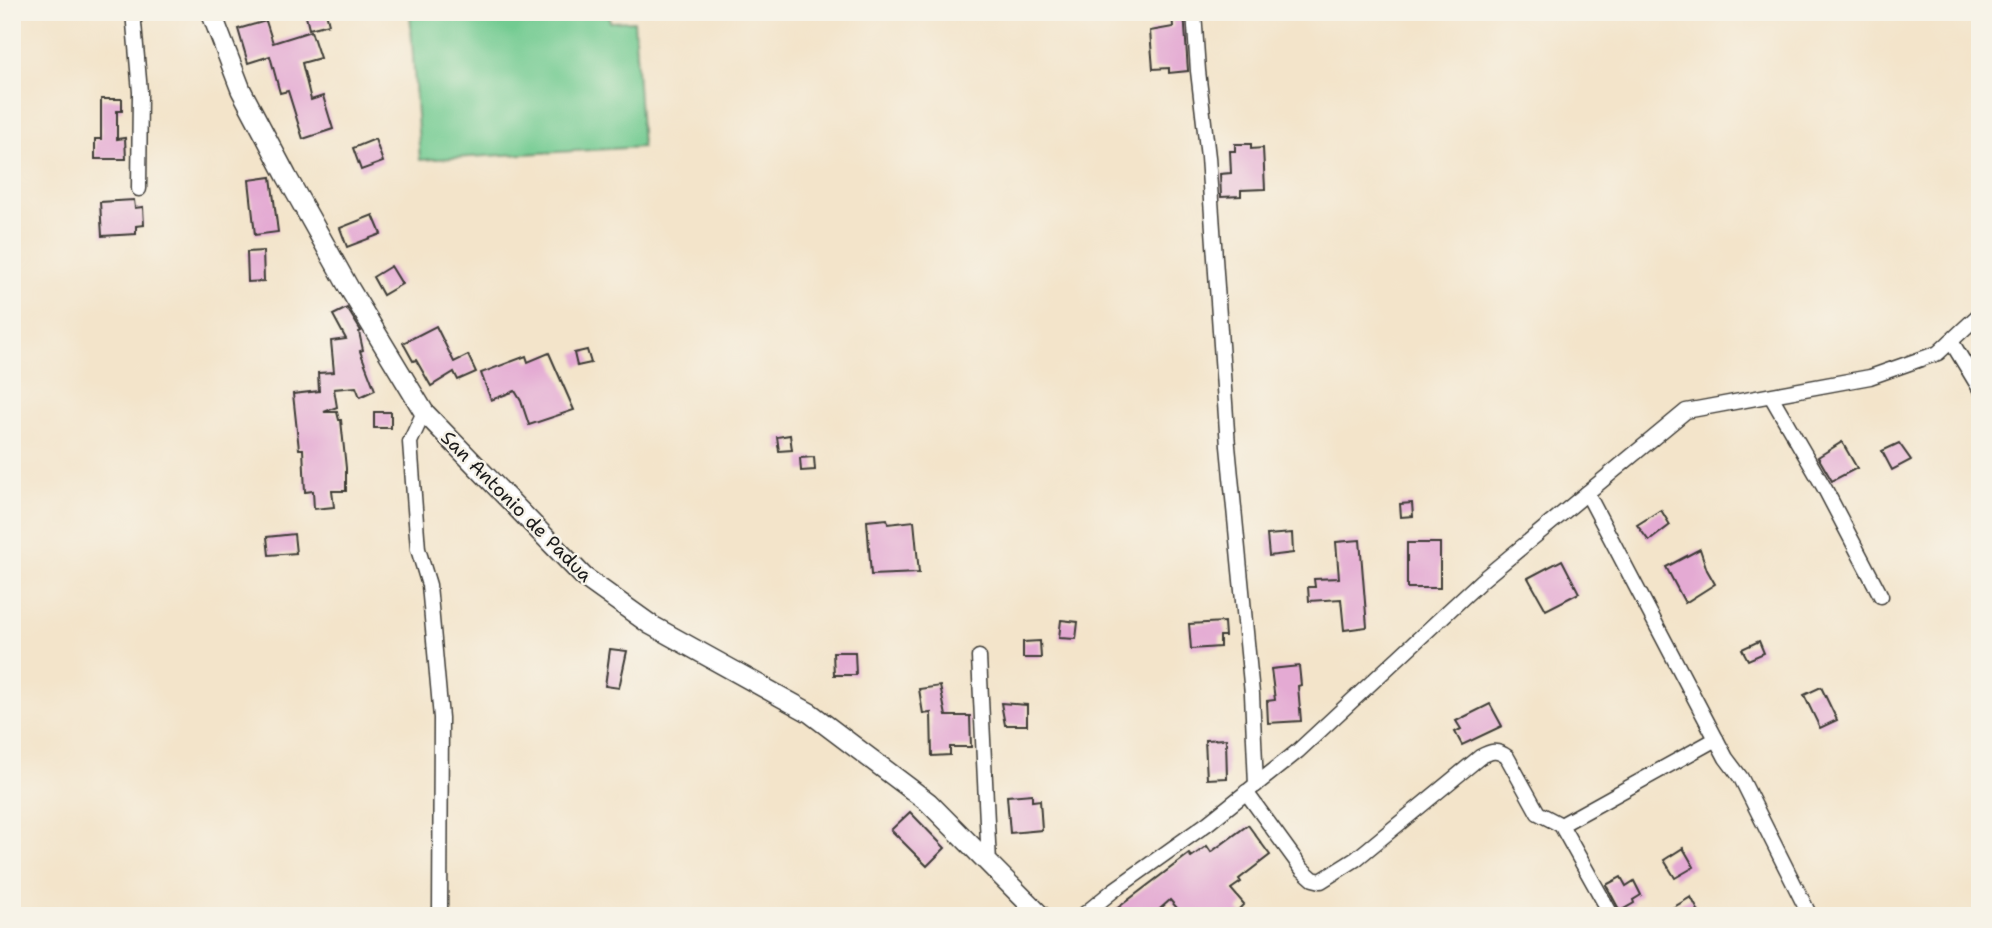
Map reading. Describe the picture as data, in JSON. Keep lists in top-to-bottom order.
{
  "streets": {
    "street": ["San Antonio de Padua"]
  }
}
